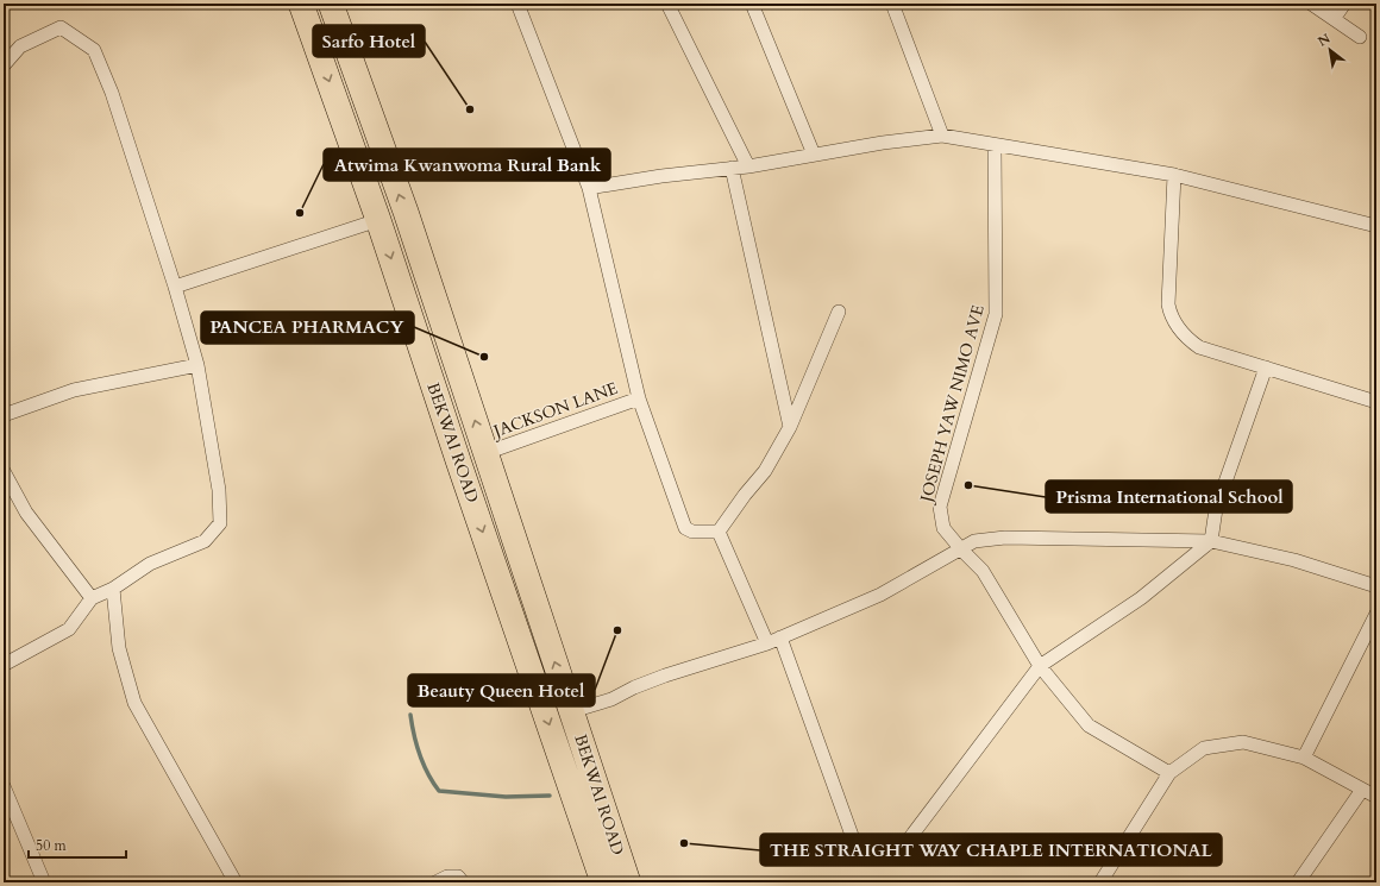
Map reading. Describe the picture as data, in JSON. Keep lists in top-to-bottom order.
{
  "streets": {
    "highway": ["BEKWAI ROAD"],
    "street": ["JOSEPH YAW NIMO AVE", "JACKSON LANE"]
  },
  "crossings": [
    ["JACKSON LANE", "BEKWAI ROAD"]
  ],
  "places": [
    "Sarfo Hotel",
    "Atwima Kwanwoma Rural Bank",
    "PANCEA PHARMACY",
    "Prisma International School",
    "Beauty Queen Hotel",
    "THE STRAIGHT WAY CHAPLE INTERNATIONAL"
  ],
  "scale_bar": "50 m",
  "north": "top left"
}
